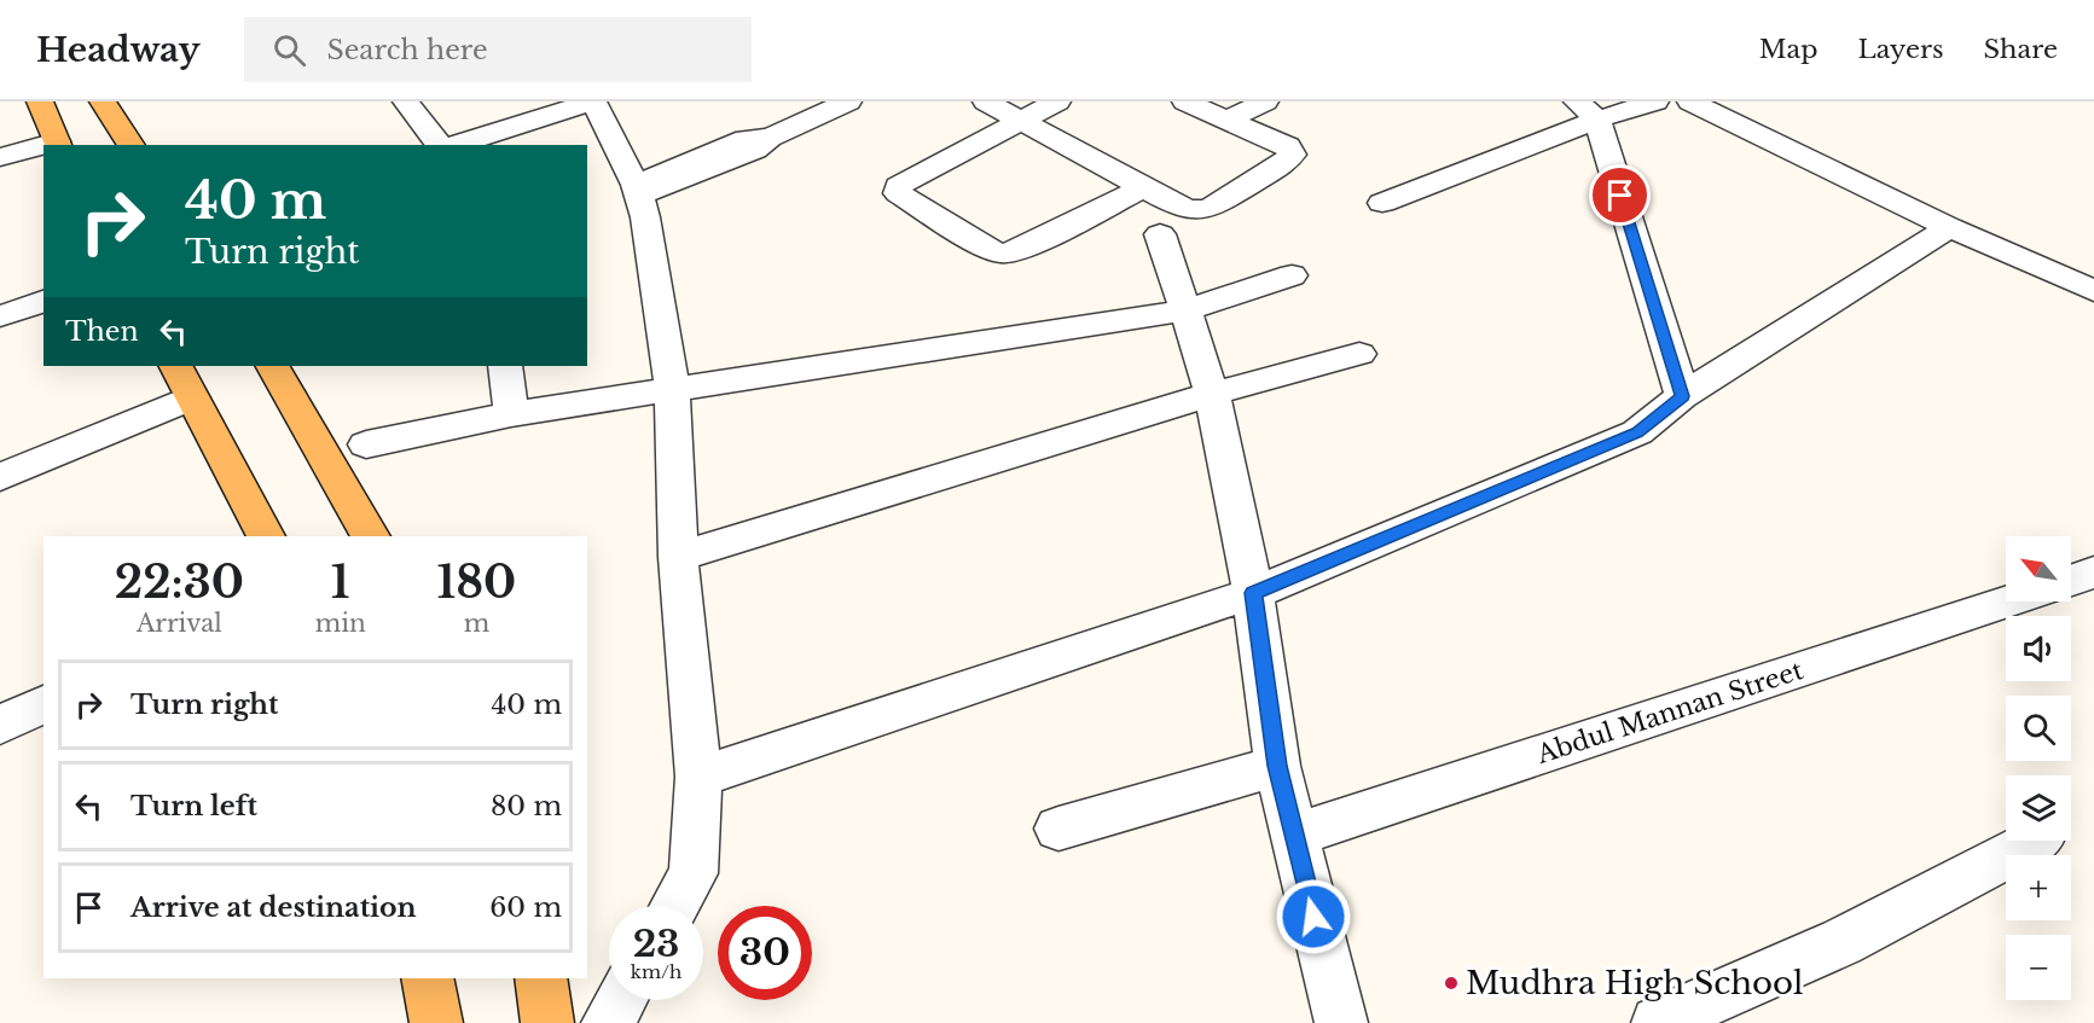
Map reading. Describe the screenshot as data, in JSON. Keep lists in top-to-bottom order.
{
  "streets": {
    "street": ["Abdul Mannan Street"]
  },
  "places": ["Mudhra High School"],
  "north": "top left",
  "page": {
    "header": "Headway",
    "search": "Search here",
    "nav": ["Map", "Layers", "Share"],
    "turn": ["40 m", "Turn right"],
    "then": "Then",
    "map_buttons": ["+", "−"],
    "eta": [
      "22:30",
      "Arrival",
      "1",
      "min",
      "180",
      "m"
    ],
    "list": [
      {
        "name": "Turn right",
        "value": "40 m"
      },
      {
        "name": "Turn left",
        "value": "80 m"
      },
      {
        "name": "Arrive at destination",
        "value": "60 m"
      }
    ],
    "speed": "23 km/h",
    "limit": "30"
  }
}
